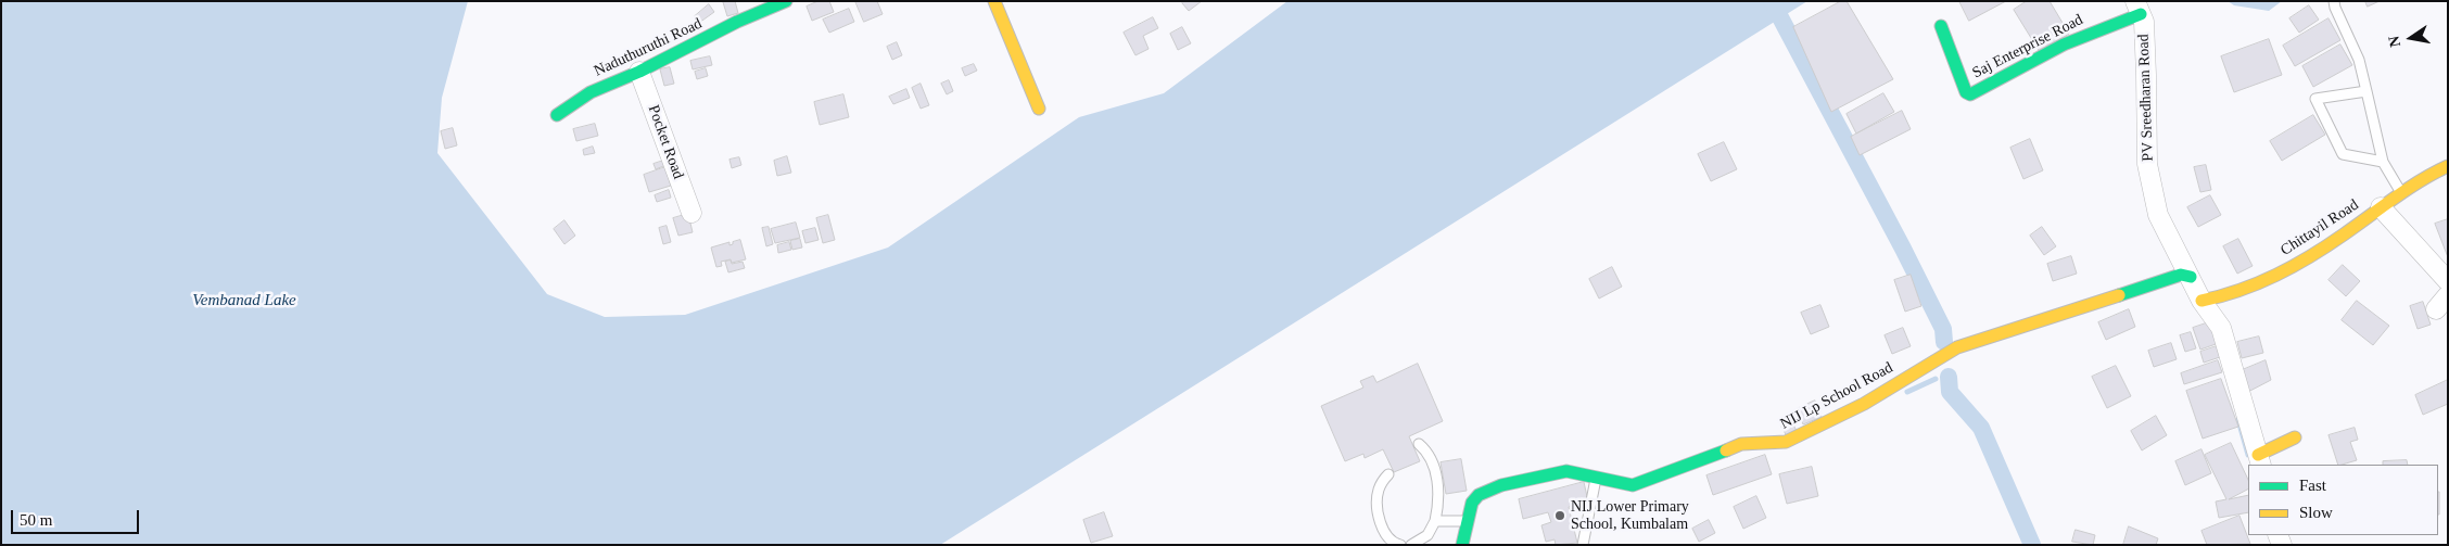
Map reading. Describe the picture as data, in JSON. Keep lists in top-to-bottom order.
{
  "streets": {
    "street": [
      "Saj Enterprise Road",
      "Naduthuruthi Road",
      "PV Sreedharan Road",
      "Pocket Road",
      "Chittayil Road",
      "NIJ Lp School Road"
    ]
  },
  "crossings": [
    ["Saj Enterprise Road", "PV Sreedharan Road"],
    ["Naduthuruthi Road", "Pocket Road"],
    ["PV Sreedharan Road", "Chittayil Road"],
    ["PV Sreedharan Road", "NIJ Lp School Road"]
  ],
  "water": ["Vembanad Lake"],
  "places": ["NIJ Lower Primary School, Kumbalam"],
  "legend": ["Fast", "Slow"],
  "scale_bar": "50 m",
  "north": "left"
}
